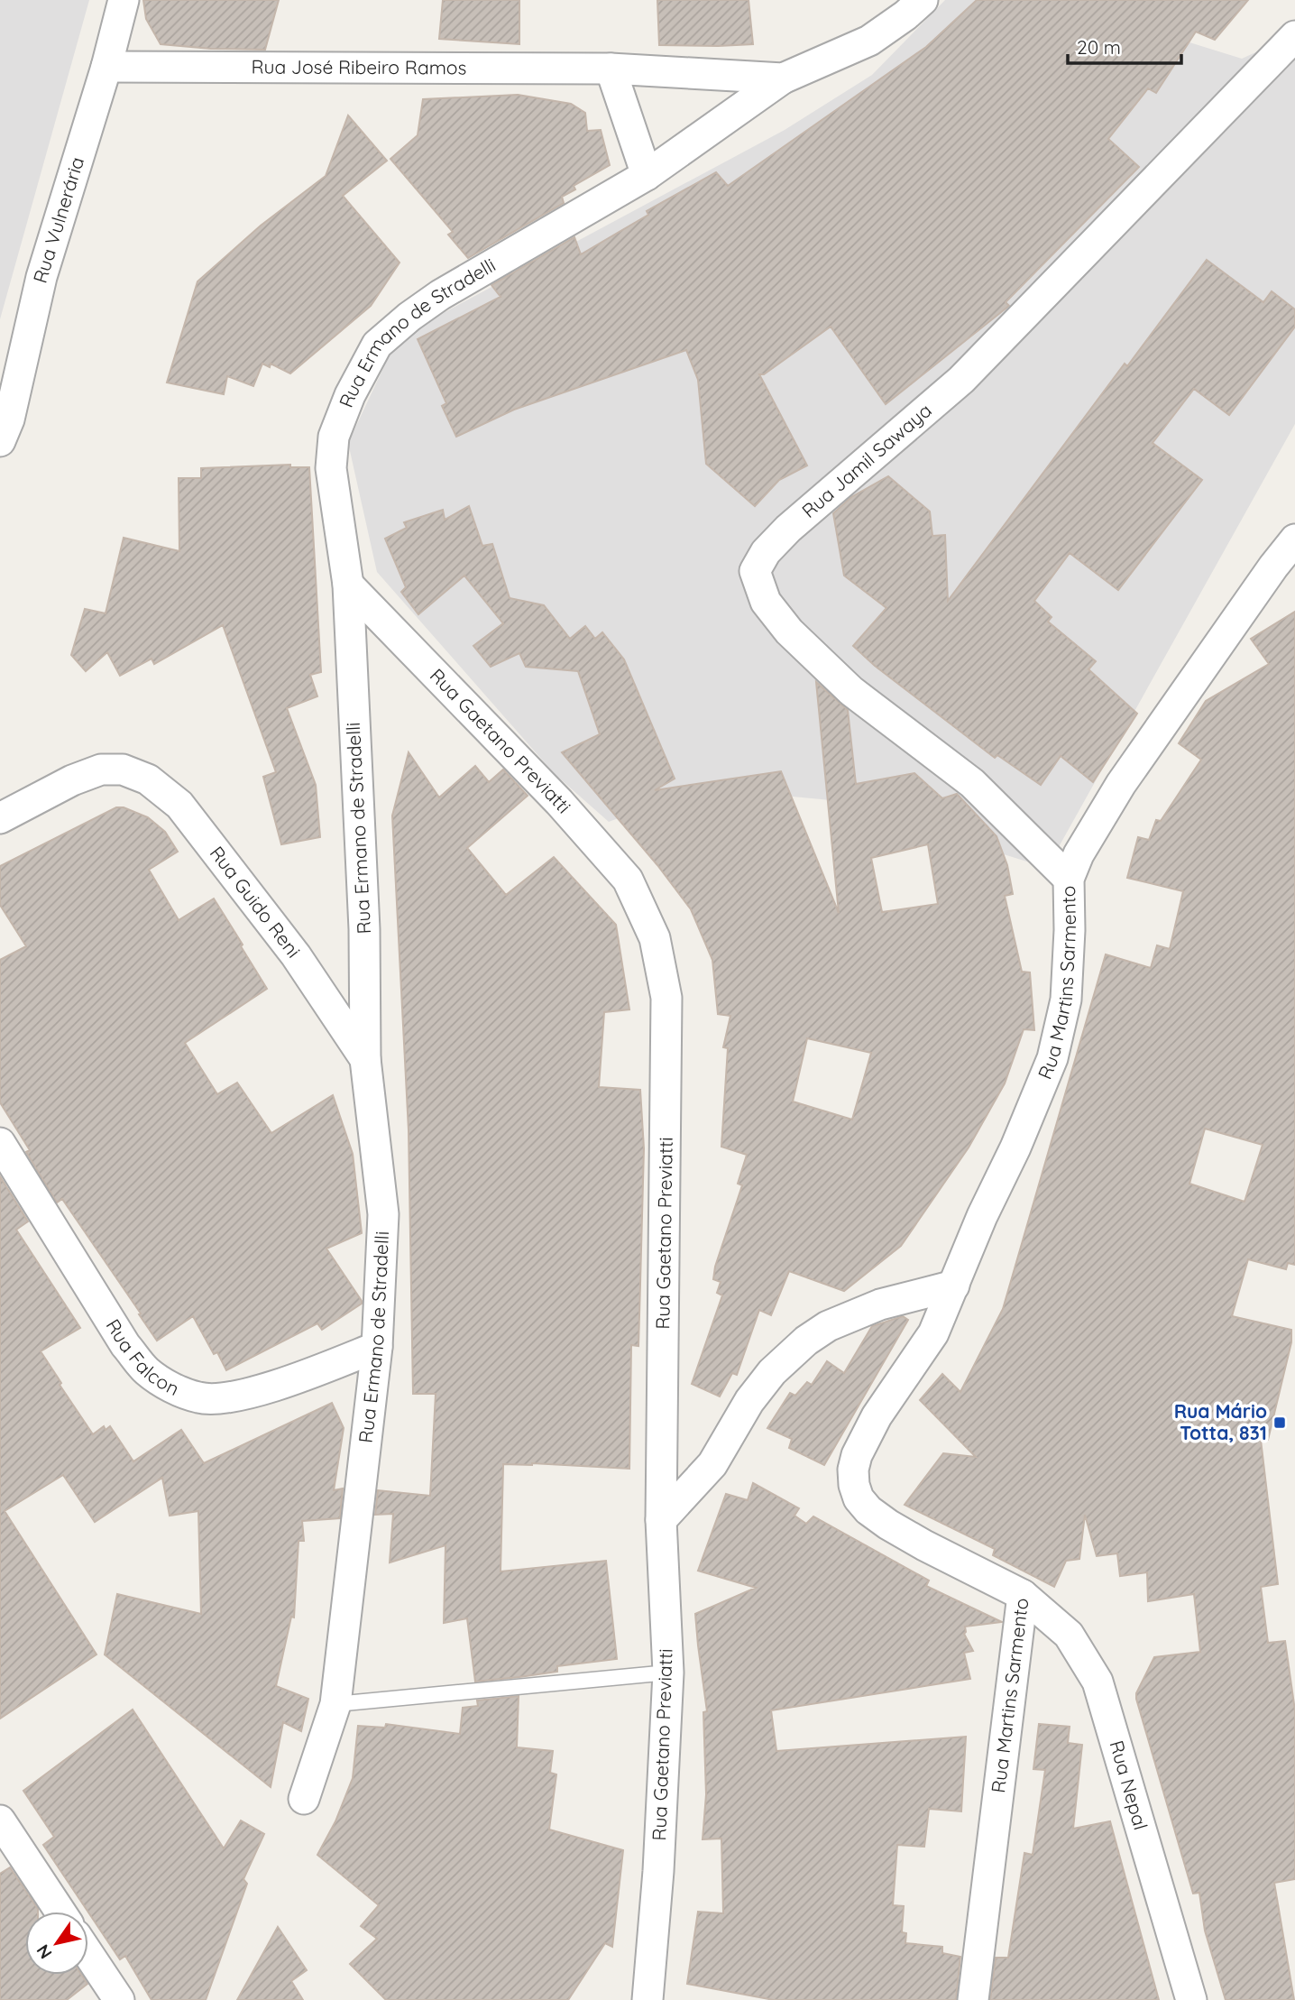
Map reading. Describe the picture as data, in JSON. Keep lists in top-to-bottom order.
{
  "streets": {
    "street": [
      "Rua José Ribeiro Ramos",
      "Rua Vulnerária",
      "Rua Ermano de Stradelli",
      "Rua Jamil Sawaya",
      "Rua Gaetano Previatti",
      "Rua Guido Reni",
      "Rua Martins Sarmento",
      "Rua Falcon",
      "Rua Nepal"
    ]
  },
  "crossings": [
    ["Rua José Ribeiro Ramos", "Rua Vulnerária"],
    ["Rua José Ribeiro Ramos", "Rua Ermano de Stradelli"],
    ["Rua Ermano de Stradelli", "Rua Gaetano Previatti"],
    ["Rua Ermano de Stradelli", "Rua Guido Reni"],
    ["Rua Ermano de Stradelli", "Rua Falcon"],
    ["Rua Jamil Sawaya", "Rua Martins Sarmento"],
    ["Rua Martins Sarmento", "Rua Nepal"]
  ],
  "places": {
    "transit": ["Rua Mário Totta, 831"]
  },
  "scale_bar": "20 m",
  "north": "bottom left"
}
